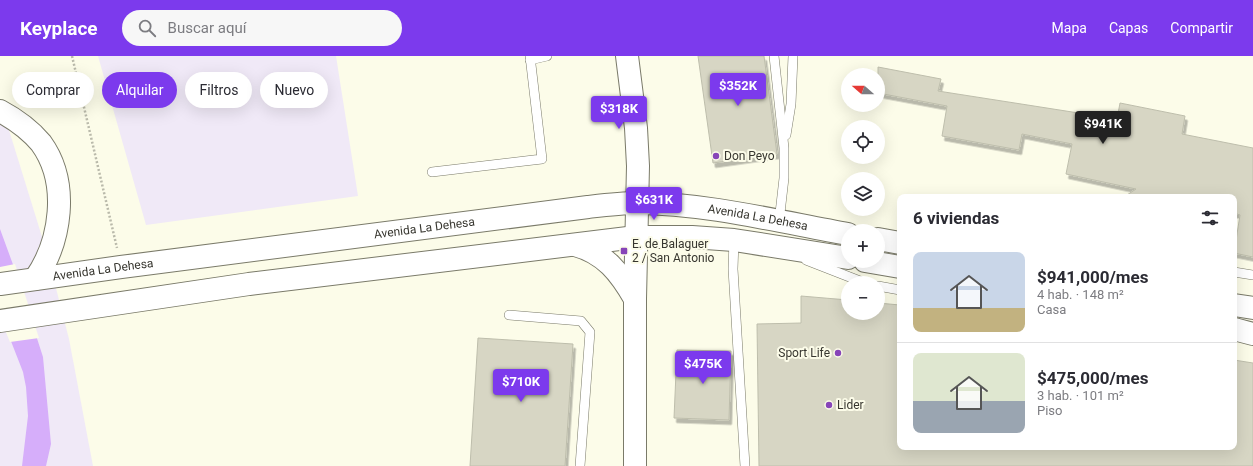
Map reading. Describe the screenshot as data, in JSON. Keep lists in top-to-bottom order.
{
  "streets": {
    "main road": ["Avenida La Dehesa"]
  },
  "places": {
    "other": ["Don Peyo", "Sport Life", "Lider"],
    "transit": ["E. de Balaguer 2 / San Antonio"]
  },
  "north": "left",
  "page": {
    "header": "Keyplace",
    "search": "Buscar aquí",
    "nav": ["Mapa", "Capas", "Compartir"],
    "map_buttons": ["+", "−"],
    "chip": [
      "Comprar",
      "Alquilar",
      "Filtros",
      "Nuevo"
    ],
    "price": [
      "$352K",
      "$318K",
      "$941K",
      "$631K",
      "$475K",
      "$710K"
    ],
    "heading": "6 viviendas",
    "list": [
      {
        "name": "$941,000/mes",
        "note": "4 hab. · 148 m² · Casa"
      },
      {
        "name": "$475,000/mes",
        "note": "3 hab. · 101 m² · Piso"
      }
    ]
  }
}
